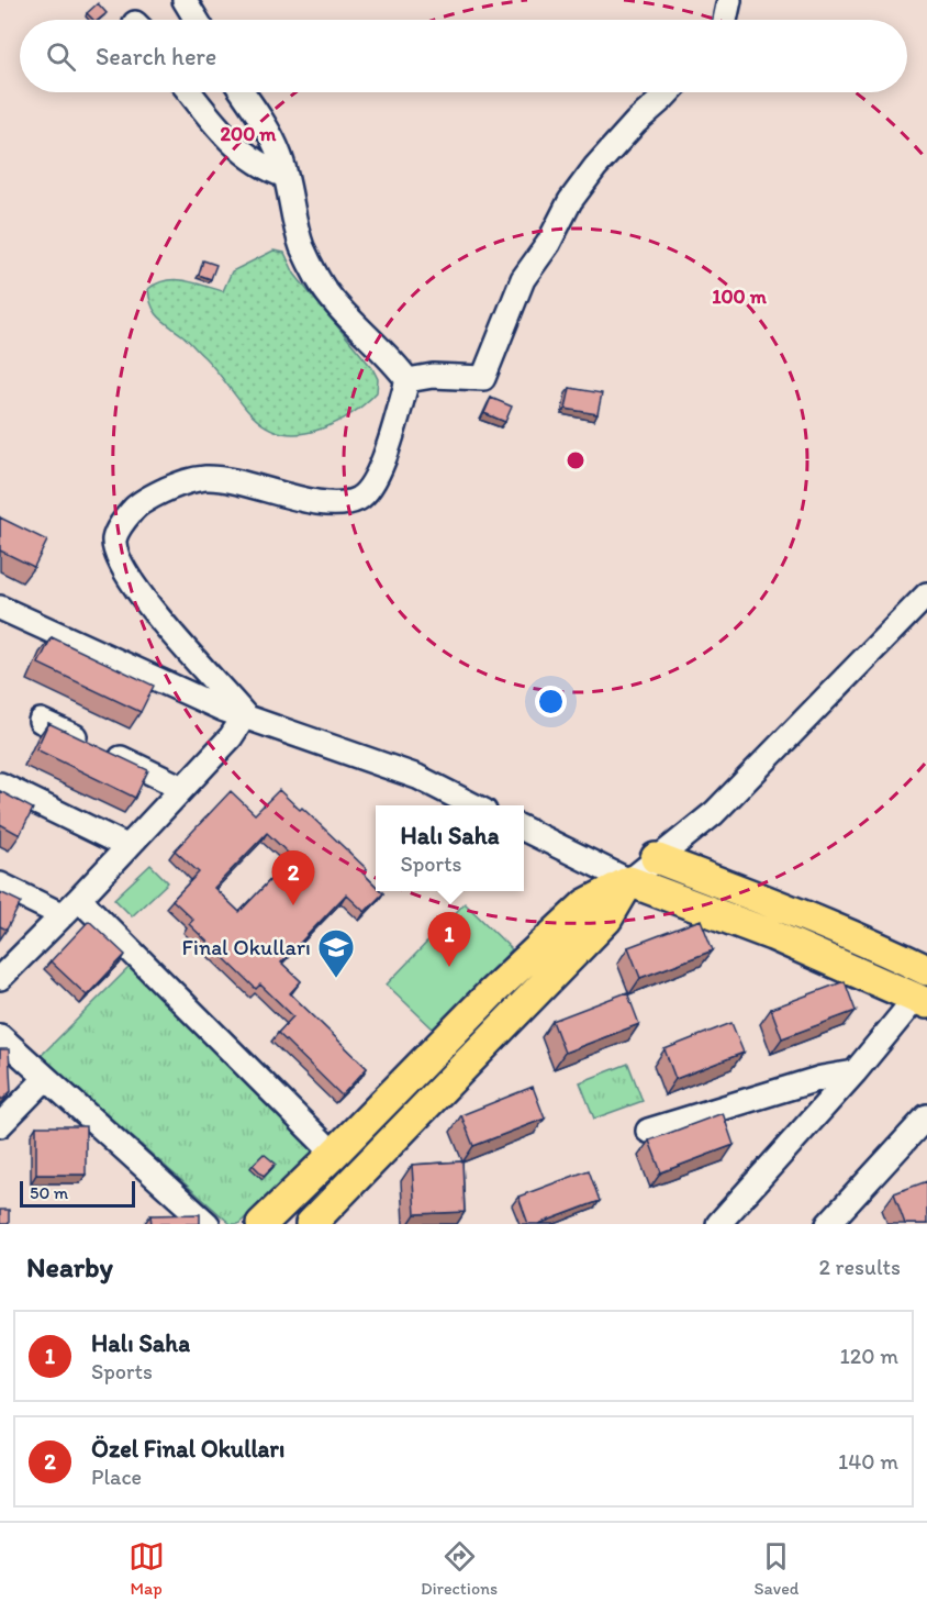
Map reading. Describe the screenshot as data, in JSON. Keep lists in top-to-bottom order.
{
  "places": {
    "school or university": ["Final Okulları"]
  },
  "scale_bar": "50 m",
  "page": {
    "search": "Search here",
    "popup": ["Halı Saha", "Sports"],
    "pins": ["2", "1"],
    "scale": "50 m",
    "heading": ["Nearby", "2 results"],
    "list": [
      {
        "mark": "1",
        "name": "Halı Saha",
        "note": "Sports",
        "value": "120 m"
      },
      {
        "mark": "2",
        "name": "Özel Final Okulları",
        "note": "Place",
        "value": "140 m"
      }
    ],
    "nav": ["Map", "Directions", "Saved"]
  },
  "rings": ["200 m", "100 m"]
}
